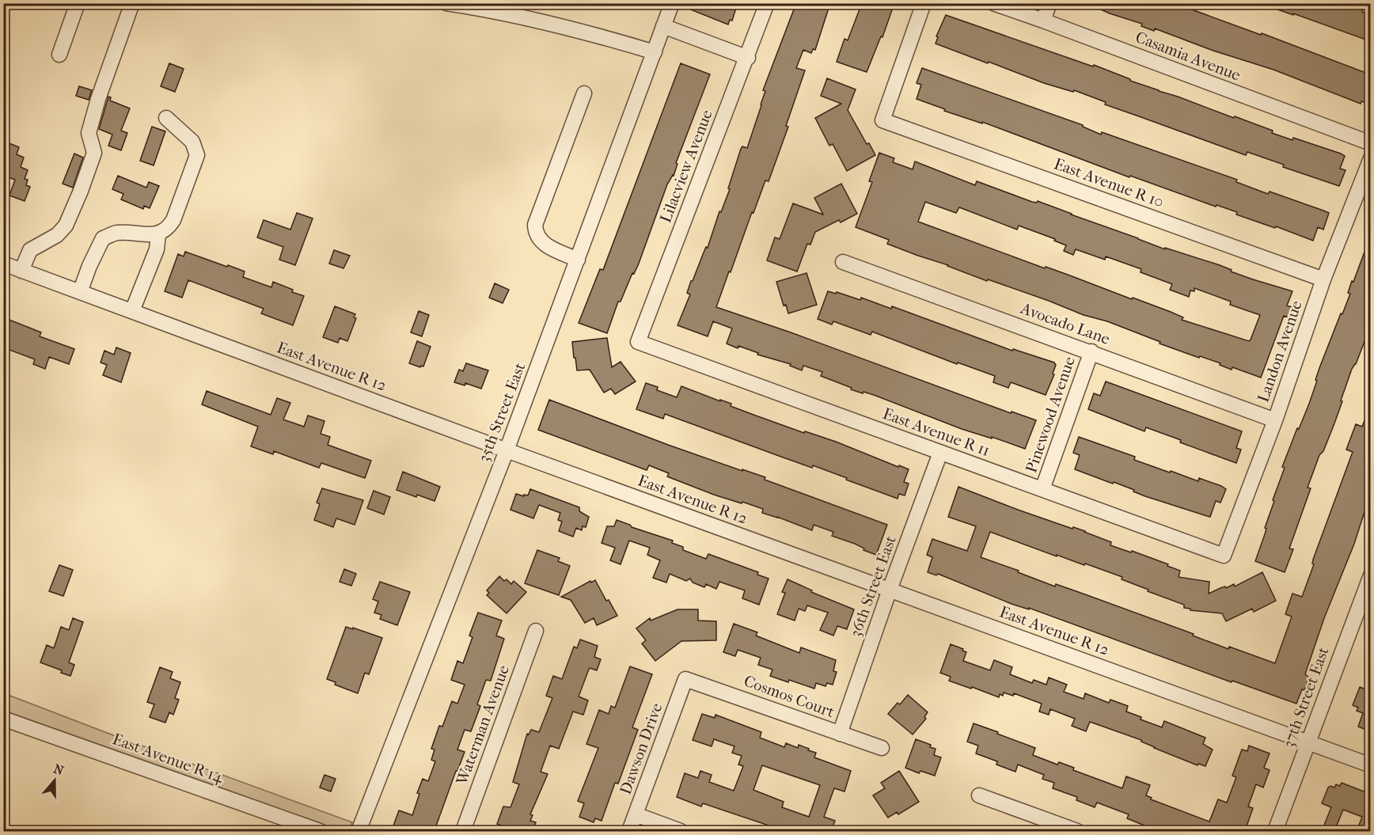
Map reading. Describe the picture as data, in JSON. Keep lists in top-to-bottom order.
{
  "streets": {
    "street": [
      "Casamia Avenue",
      "Lilacview Avenue",
      "East Avenue R 10",
      "Avocado Lane",
      "Landon Avenue",
      "East Avenue R 12",
      "35th Street East",
      "Pinewood Avenue",
      "East Avenue R 11",
      "36th Street East",
      "Cosmos Court",
      "37th Street East",
      "Waterman Avenue",
      "Dawson Drive",
      "East Avenue R 14"
    ]
  },
  "crossings": [
    ["Lilacview Avenue", "East Avenue R 11"],
    ["East Avenue R 10", "Landon Avenue"],
    ["Avocado Lane", "Landon Avenue"],
    ["Avocado Lane", "Pinewood Avenue"],
    ["Landon Avenue", "East Avenue R 11"],
    ["East Avenue R 12", "35th Street East"],
    ["East Avenue R 12", "36th Street East"],
    ["East Avenue R 12", "37th Street East"],
    ["Pinewood Avenue", "East Avenue R 11"],
    ["East Avenue R 11", "36th Street East"],
    ["36th Street East", "Cosmos Court"],
    ["Cosmos Court", "Dawson Drive"]
  ],
  "north": "top"
}
